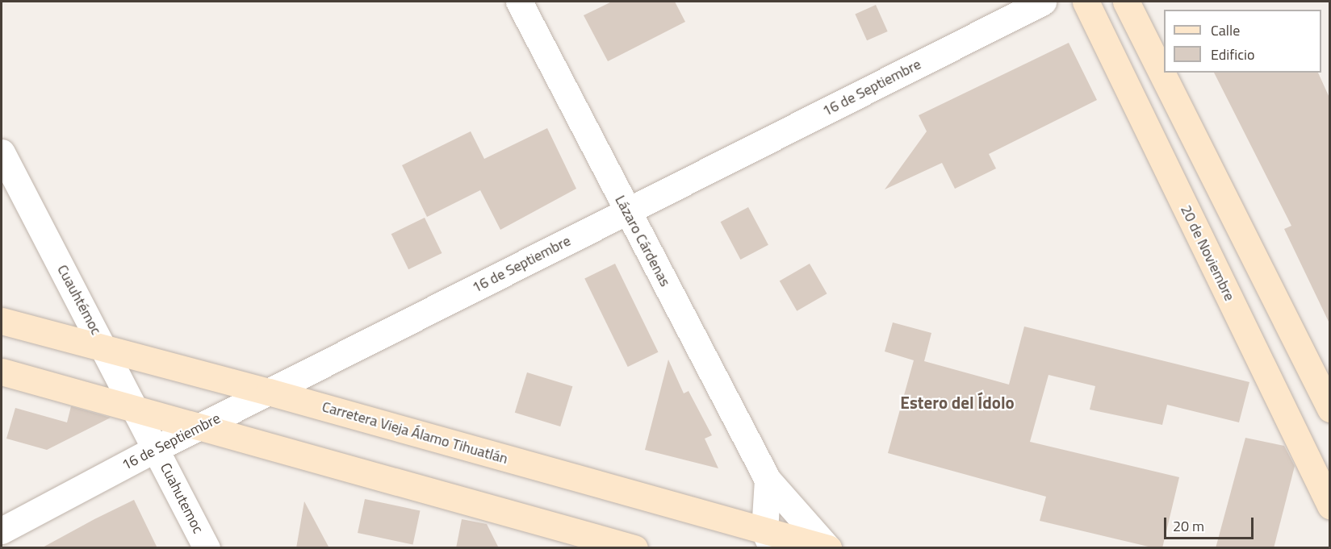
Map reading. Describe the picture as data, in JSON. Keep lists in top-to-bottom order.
{
  "streets": {
    "main road": ["20 de Noviembre", "Carretera Vieja Álamo Tihuatlán"],
    "street": [
      "16 de Septiembre",
      "Lázaro Cárdenas",
      "Cuauhtémoc",
      "Cuahutemoc"
    ]
  },
  "crossings": [
    ["16 de Septiembre", "Lázaro Cárdenas"],
    ["16 de Septiembre", "Cuauhtémoc"],
    ["16 de Septiembre", "Carretera Vieja Álamo Tihuatlán"],
    ["16 de Septiembre", "Cuahutemoc"],
    ["Lázaro Cárdenas", "Carretera Vieja Álamo Tihuatlán"],
    ["Cuauhtémoc", "Carretera Vieja Álamo Tihuatlán"],
    ["Cuauhtémoc", "Cuahutemoc"]
  ],
  "districts": ["Estero del Ídolo"],
  "legend": ["Calle", "Edificio"],
  "scale_bar": "20 m"
}
